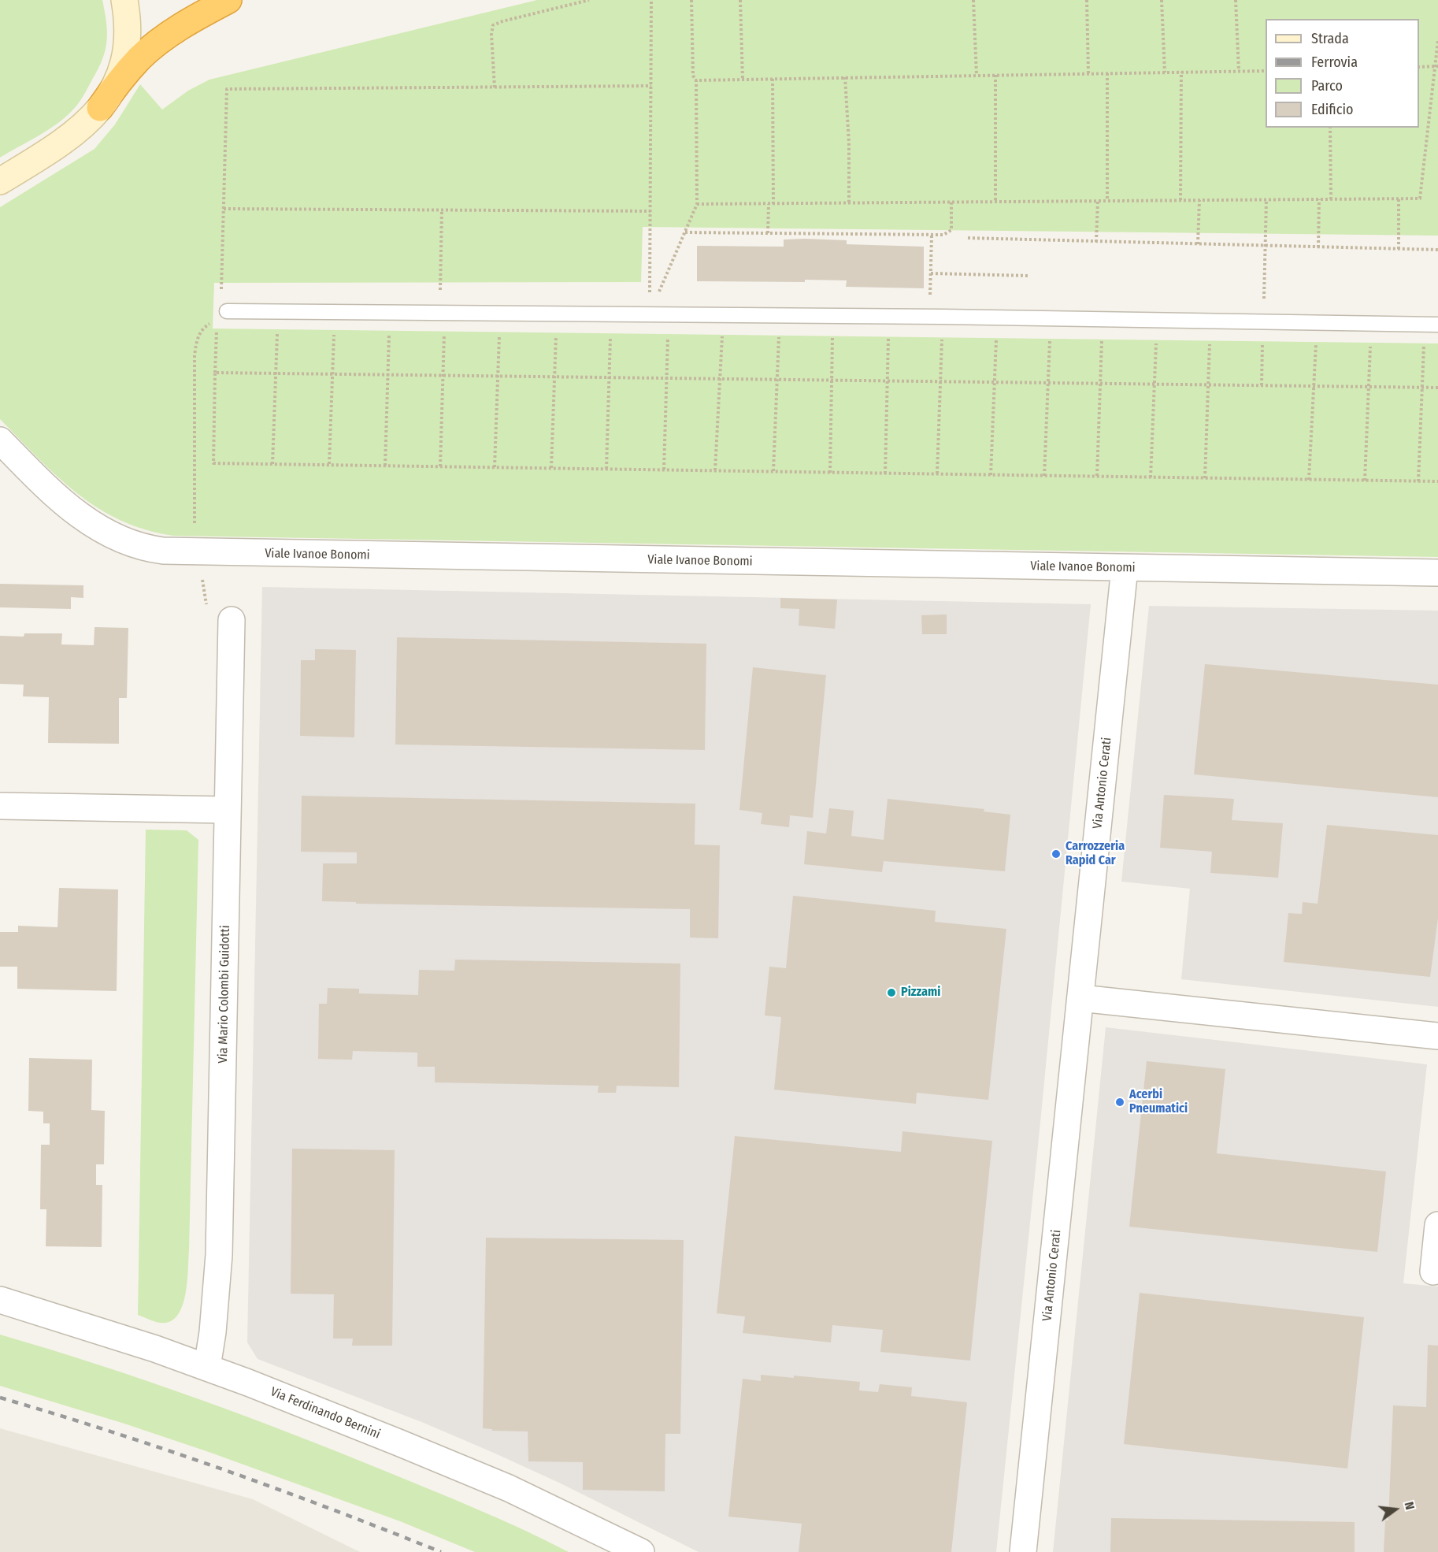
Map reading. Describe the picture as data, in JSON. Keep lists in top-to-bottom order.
{
  "streets": {
    "street": [
      "Viale Ivanoe Bonomi",
      "Via Antonio Cerati",
      "Via Mario Colombi Guidotti",
      "Via Ferdinando Bernini"
    ]
  },
  "crossings": [
    ["Viale Ivanoe Bonomi", "Via Antonio Cerati"],
    ["Via Mario Colombi Guidotti", "Via Ferdinando Bernini"]
  ],
  "places": ["Carrozzeria Rapid Car", "Pizzami", "Acerbi Pneumatici"],
  "legend": [
    "Strada",
    "Ferrovia",
    "Parco",
    "Edificio"
  ],
  "north": "right"
}
